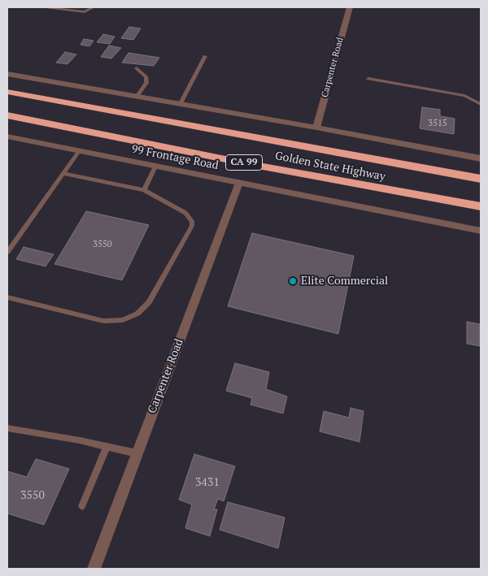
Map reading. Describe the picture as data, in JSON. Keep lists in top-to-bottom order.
{
  "streets": {
    "highway": ["CA 99", "Golden State Highway"],
    "street": ["Carpenter Road", "99 Frontage Road"]
  },
  "crossings": [
    ["Carpenter Road", "99 Frontage Road"]
  ],
  "places": ["Elite Commercial"],
  "house_numbers": [
    "3515",
    "3550",
    "3431",
    "3550"
  ]
}
